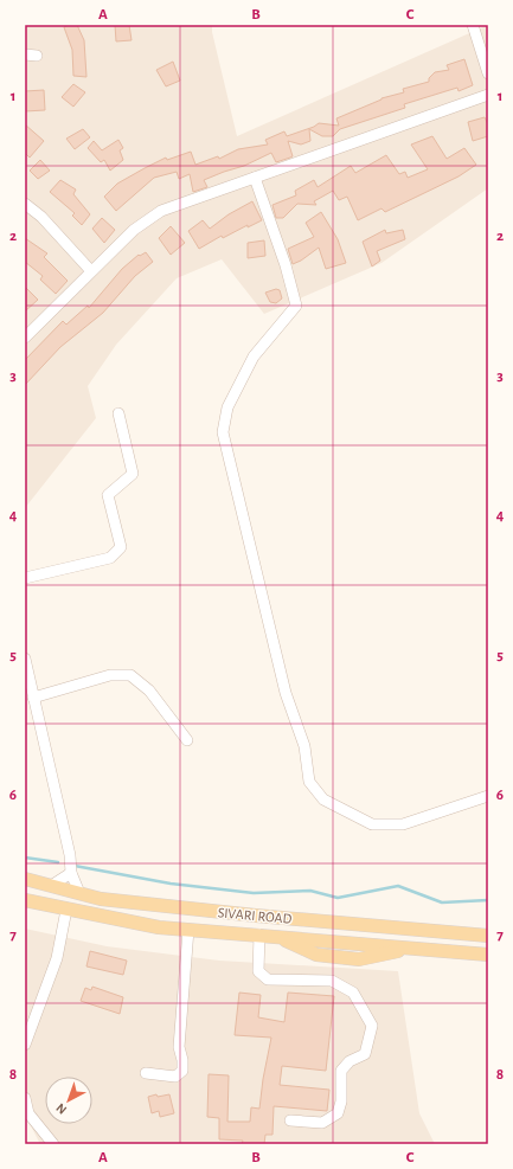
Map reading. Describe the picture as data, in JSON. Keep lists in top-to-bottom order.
{
  "streets": {
    "main road": ["SIVARI ROAD"]
  },
  "north": "bottom left",
  "grid": {
    "columns": ["A", "B", "C"],
    "rows": [
      "1",
      "2",
      "3",
      "4",
      "5",
      "6",
      "7",
      "8"
    ]
  }
}
